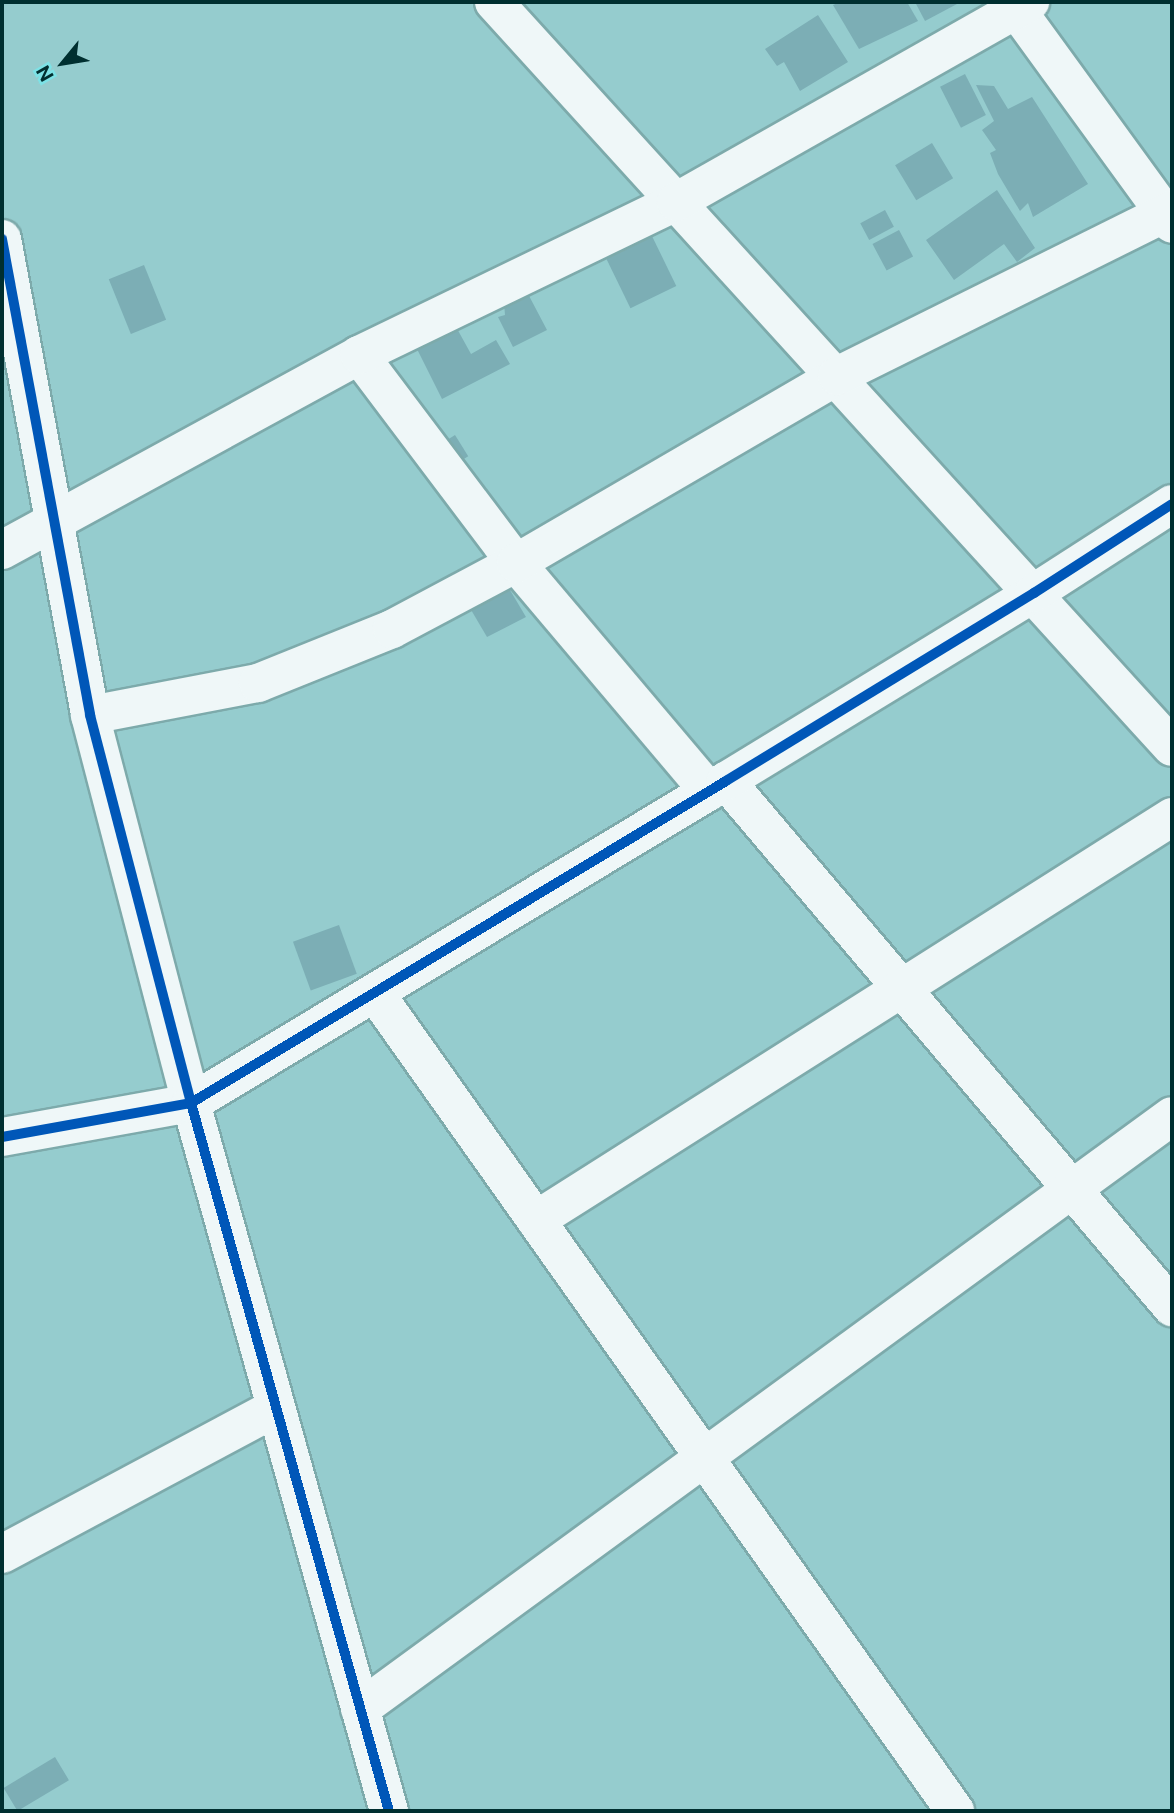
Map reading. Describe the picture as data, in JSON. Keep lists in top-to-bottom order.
{
  "north": "bottom left"
}
